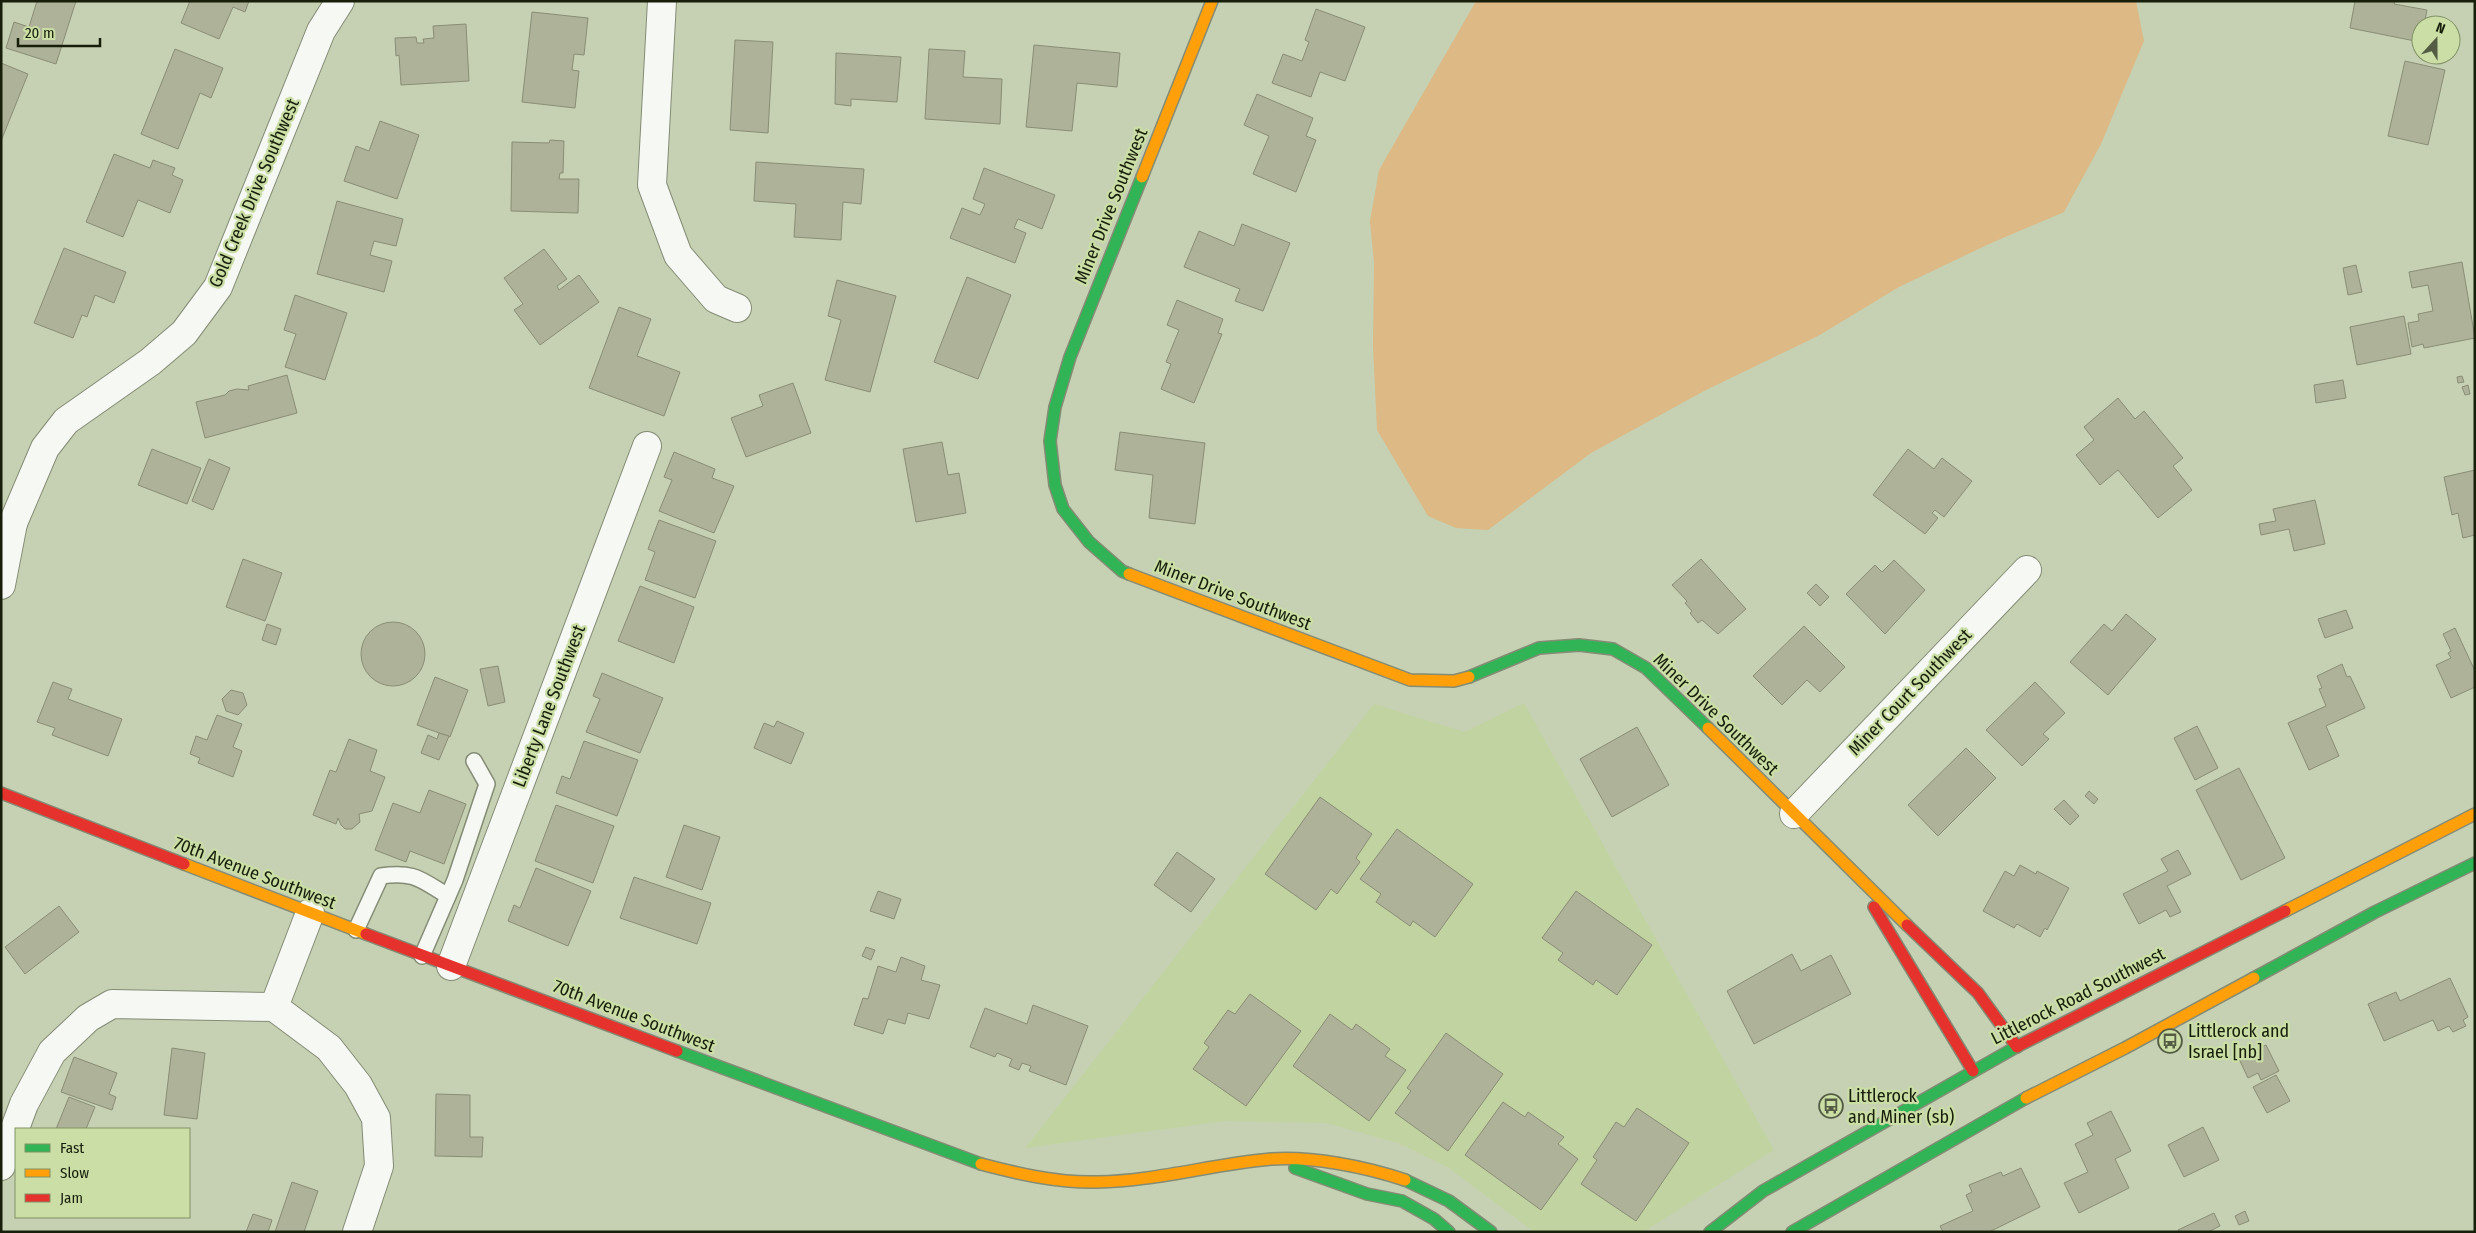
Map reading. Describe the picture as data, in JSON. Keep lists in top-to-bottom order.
{
  "streets": {
    "street": [
      "Gold Creek Drive Southwest",
      "Miner Drive Southwest",
      "Miner Court Southwest",
      "Liberty Lane Southwest",
      "70th Avenue Southwest",
      "Littlerock Road Southwest"
    ]
  },
  "crossings": [
    ["Miner Drive Southwest", "Miner Court Southwest"],
    ["Miner Drive Southwest", "Littlerock Road Southwest"],
    ["Liberty Lane Southwest", "70th Avenue Southwest"]
  ],
  "places": {
    "bus stop": ["Littlerock and Israel [nb]", "Littlerock and Miner (sb)"]
  },
  "legend": ["Fast", "Slow", "Jam"],
  "scale_bar": "20 m",
  "north": "top"
}
